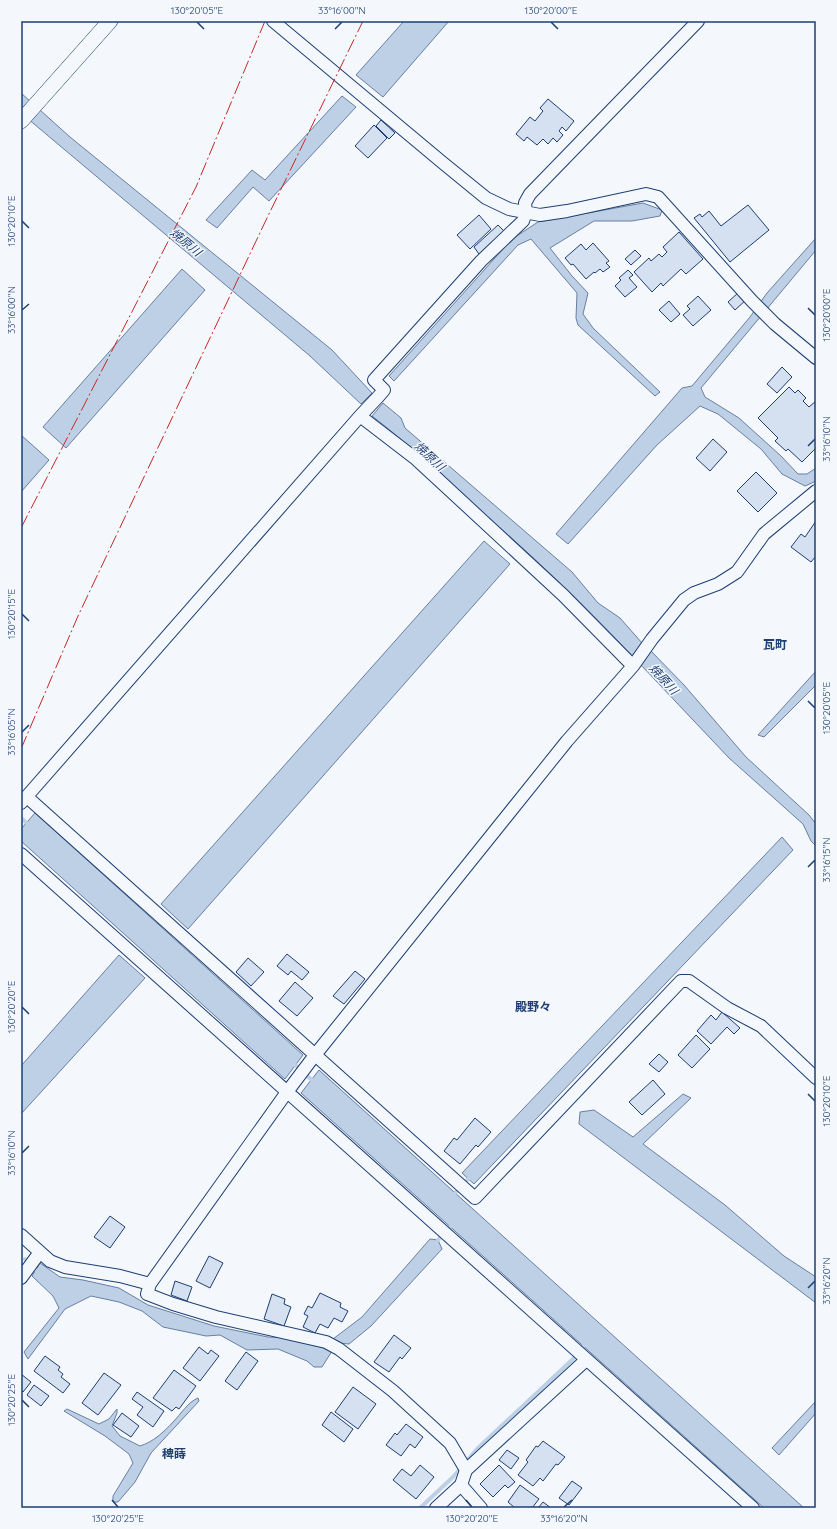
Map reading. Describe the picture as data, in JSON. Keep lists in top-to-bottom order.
{
  "districts": ["瓦町", "殿野々", "稗蒔"],
  "water": ["焼原川"],
  "coordinates": [
    "130°20'05\"E",
    "33°16'00\"N",
    "130°20'00\"E",
    "130°20'10\"E",
    "33°16'10\"N",
    "130°20'15\"E",
    "33°16'05\"N",
    "33°16'15\"N",
    "130°20'20\"E",
    "33°16'20\"N",
    "130°20'25\"E"
  ]
}
